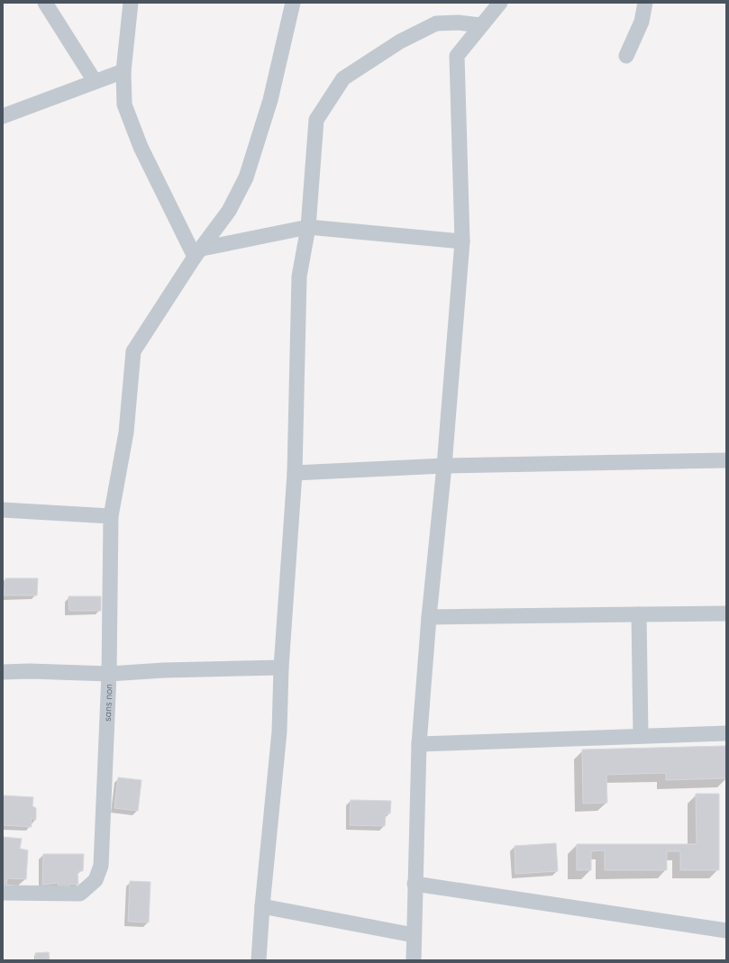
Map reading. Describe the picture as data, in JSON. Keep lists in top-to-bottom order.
{
  "streets": {
    "street": ["sans non"]
  }
}
